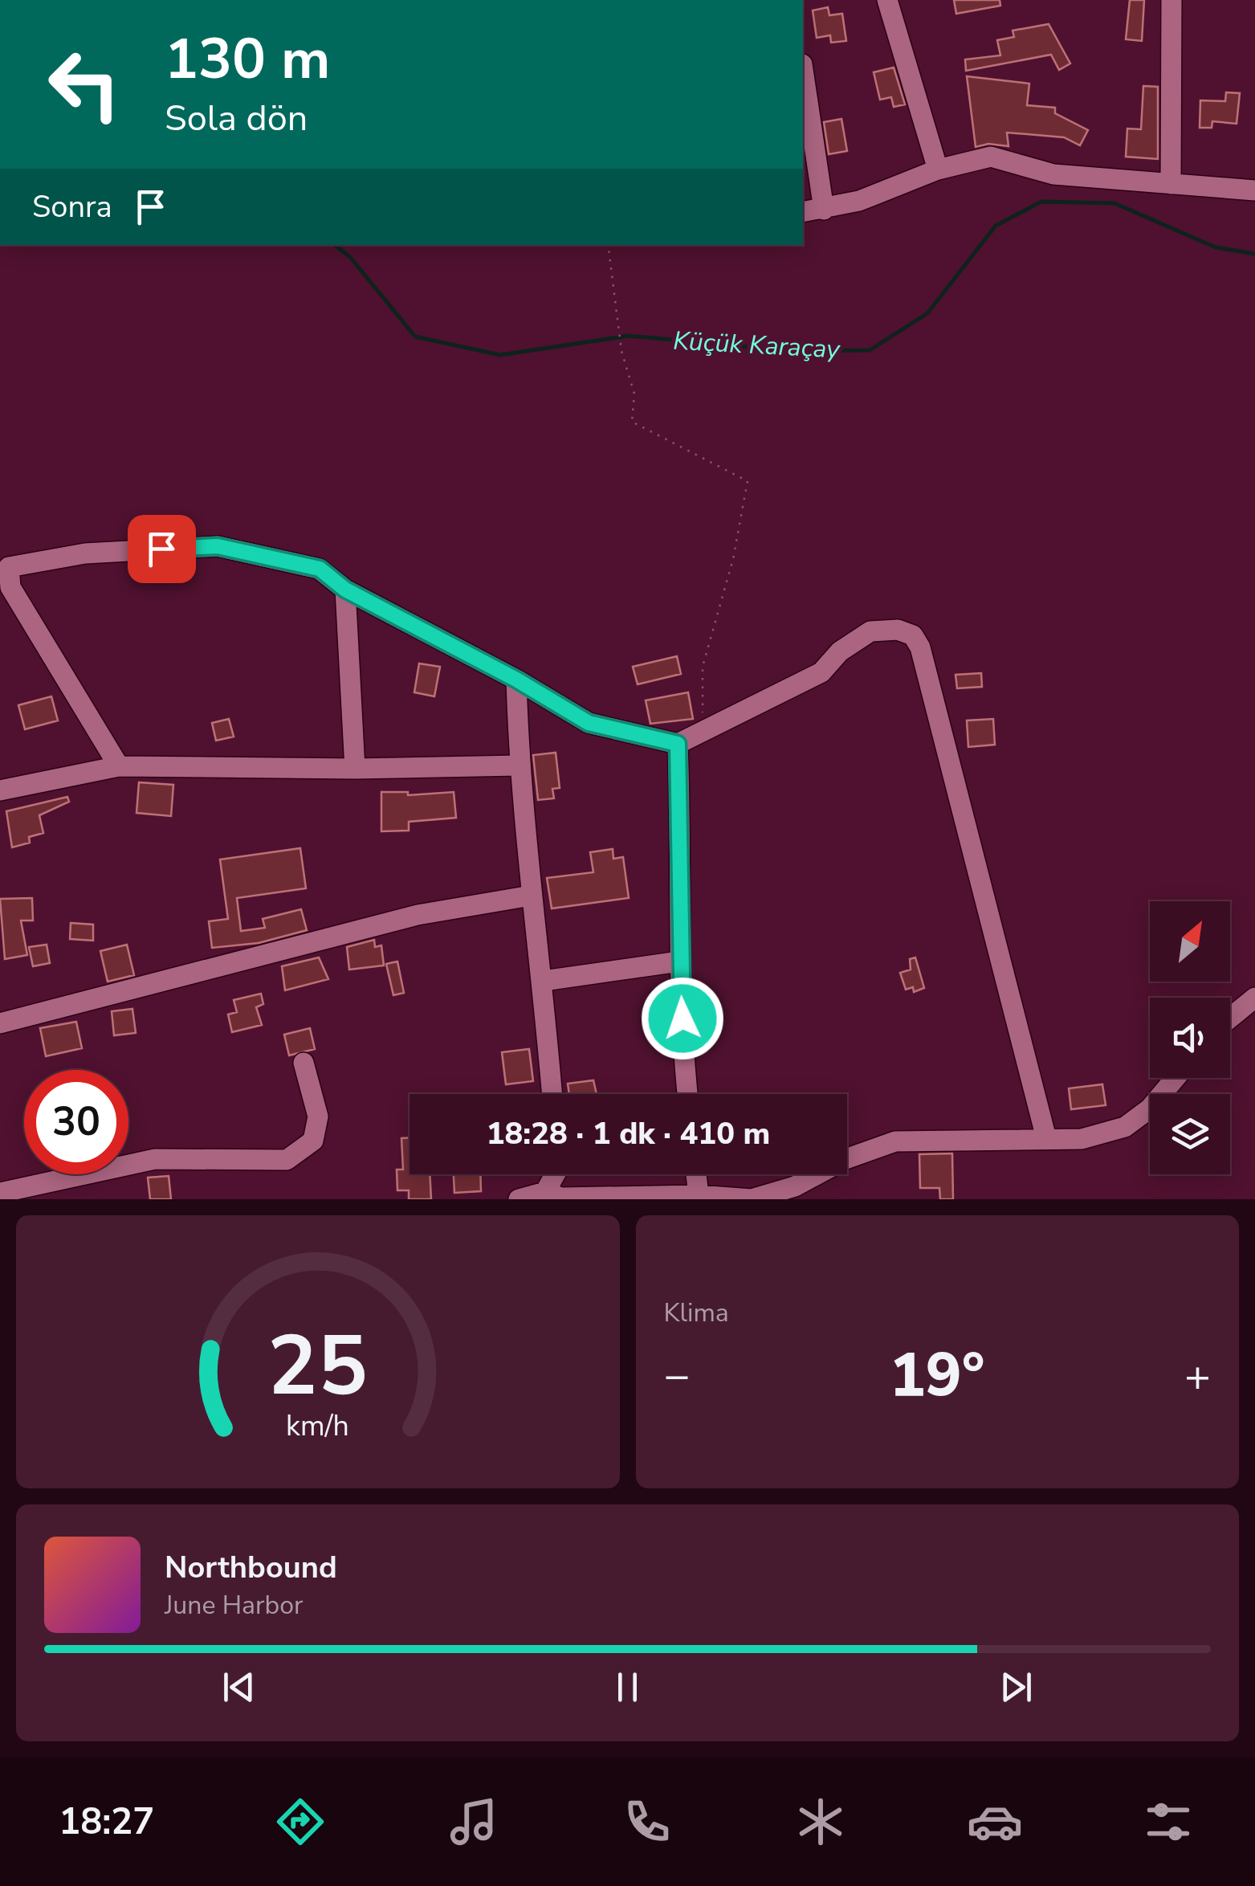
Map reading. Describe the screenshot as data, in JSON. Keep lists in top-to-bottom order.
{
  "water": ["Küçük Karaçay"],
  "north": "top right",
  "page": {
    "turn": ["130 m", "Sola dön"],
    "then": "Sonra",
    "limit": "30",
    "trip": "18:28 · 1 dk · 410 m",
    "tile": "Klima",
    "heat": ["−", "19°", "+"],
    "song": ["Northbound", "June Harbor"],
    "tabs": "18:27",
    "gauge": ["25", "km/h"]
  }
}
